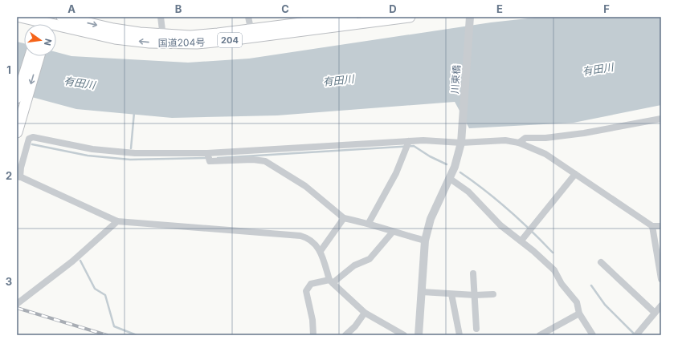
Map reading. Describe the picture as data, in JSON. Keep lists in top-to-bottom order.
{
  "streets": {
    "highway": ["204", "国道204号"],
    "street": ["川東橋"]
  },
  "water": ["有田川"],
  "north": "right",
  "grid": {
    "columns": [
      "A",
      "B",
      "C",
      "D",
      "E",
      "F"
    ],
    "rows": ["1", "2", "3"]
  }
}
